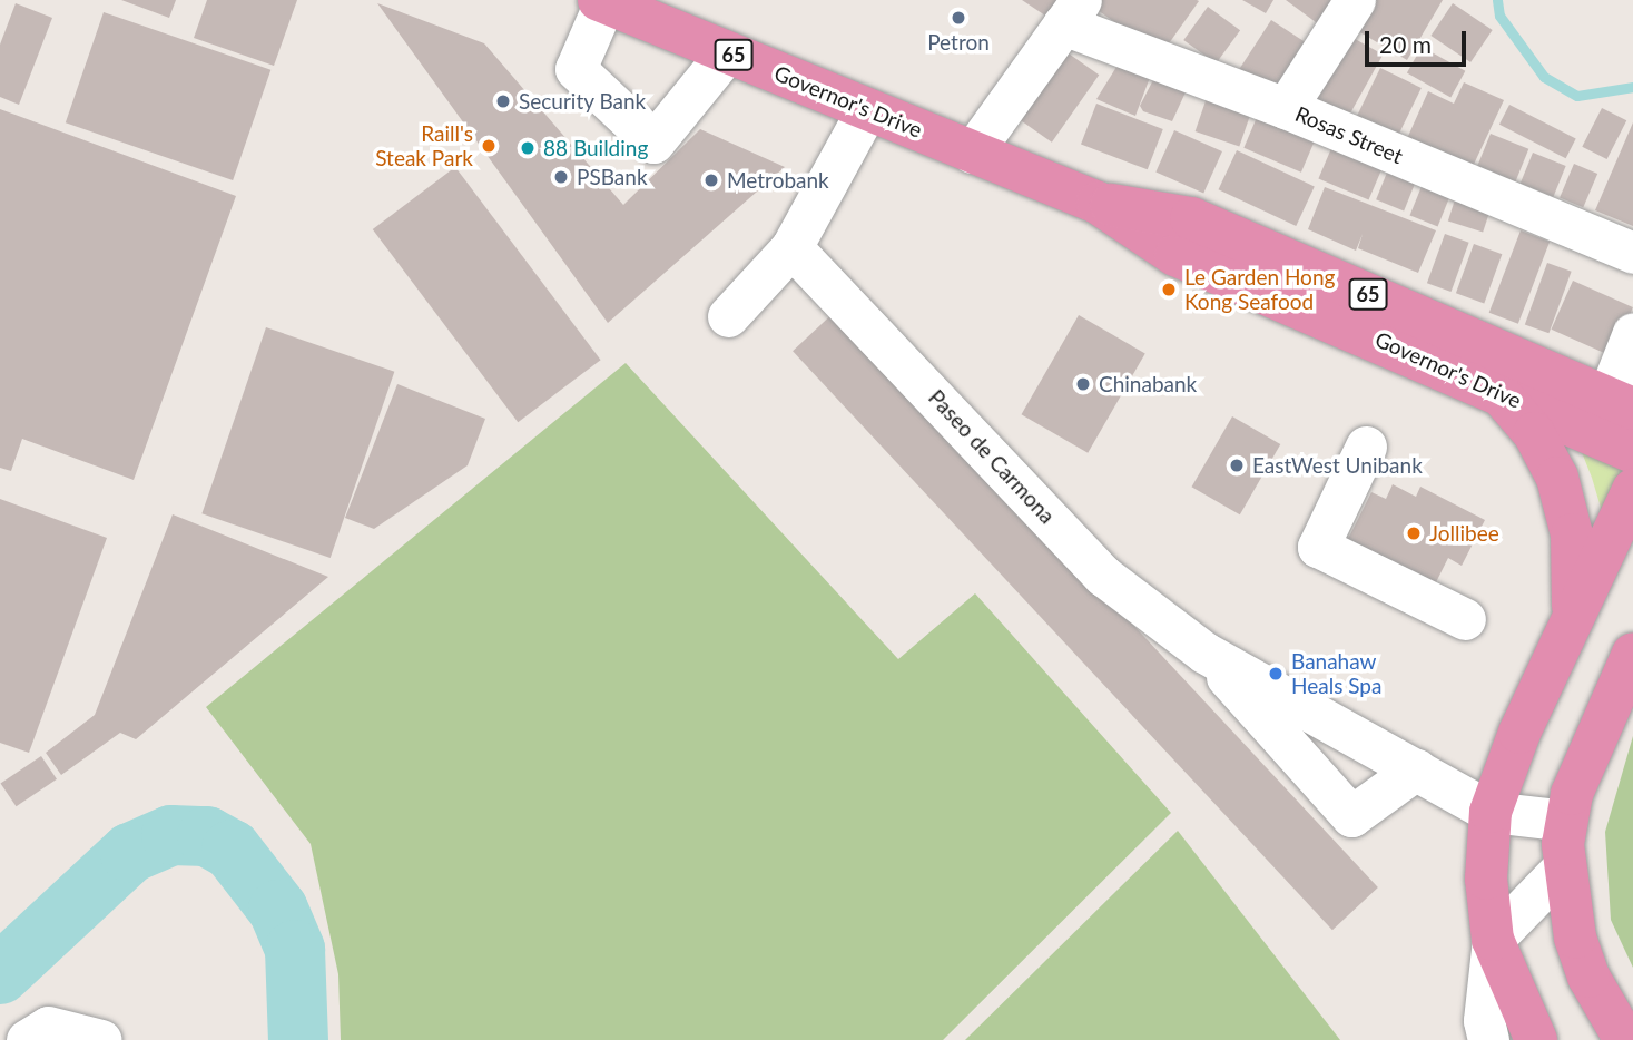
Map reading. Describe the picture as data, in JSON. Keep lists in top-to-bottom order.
{
  "streets": {
    "highway": ["65", "Governor's Drive"],
    "street": ["Rosas Street", "Paseo de Carmona"]
  },
  "places": [
    "Petron",
    "Security Bank",
    "Raill's Steak Park",
    "88 Building",
    "PSBank",
    "Metrobank",
    "Le Garden Hong Kong Seafood",
    "Chinabank",
    "EastWest Unibank",
    "Jollibee",
    "Banahaw Heals Spa"
  ],
  "scale_bar": "20 m"
}
